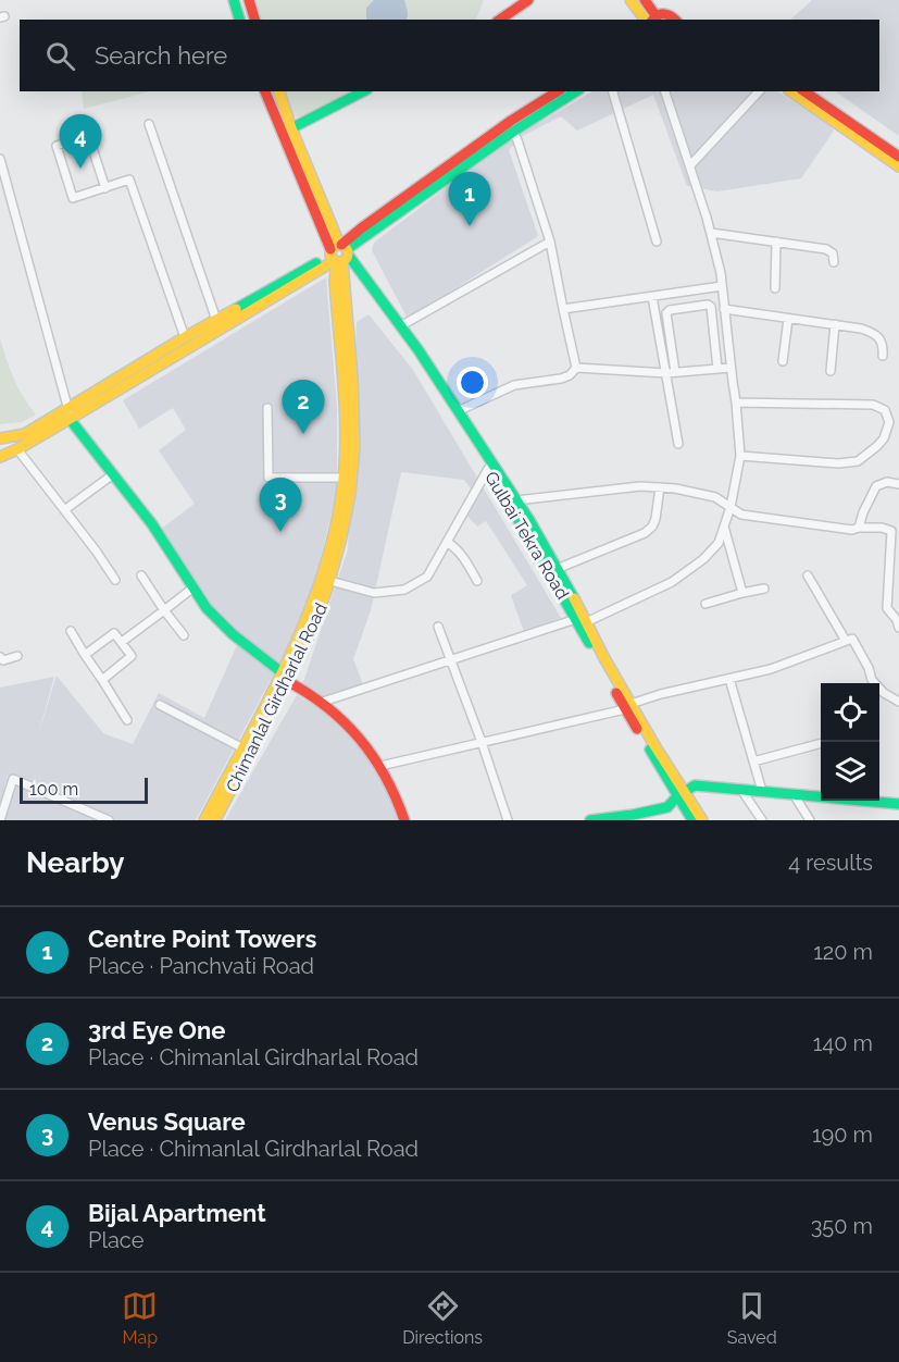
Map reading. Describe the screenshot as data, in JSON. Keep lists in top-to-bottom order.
{
  "streets": {
    "main road": ["Gulbai Tekra Road", "Chimanlal Girdharlal Road"]
  },
  "crossings": [
    ["Gulbai Tekra Road", "Chimanlal Girdharlal Road"]
  ],
  "scale_bar": "100 m",
  "page": {
    "search": "Search here",
    "pins": [
      "4",
      "1",
      "2",
      "3"
    ],
    "scale": "100 m",
    "heading": ["Nearby", "4 results"],
    "list": [
      {
        "mark": "1",
        "name": "Centre Point Towers",
        "note": "Place · Panchvati Road",
        "value": "120 m"
      },
      {
        "mark": "2",
        "name": "3rd Eye One",
        "note": "Place · Chimanlal Girdharlal Road",
        "value": "140 m"
      },
      {
        "mark": "3",
        "name": "Venus Square",
        "note": "Place · Chimanlal Girdharlal Road",
        "value": "190 m"
      },
      {
        "mark": "4",
        "name": "Bijal Apartment",
        "note": "Place",
        "value": "350 m"
      }
    ],
    "nav": ["Map", "Directions", "Saved"]
  }
}
